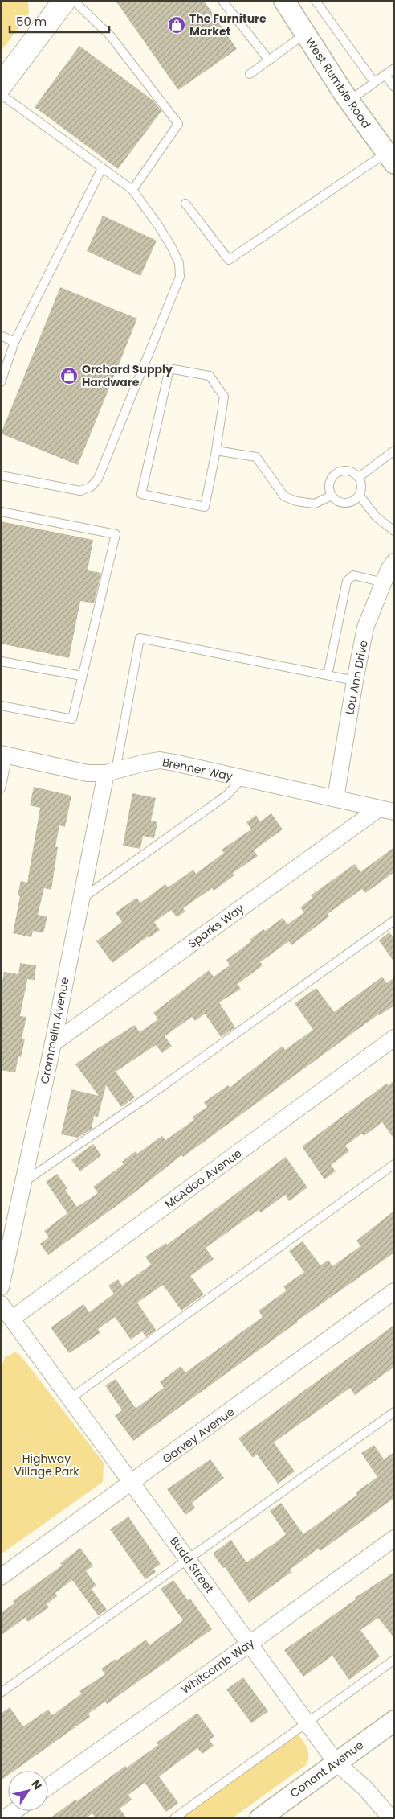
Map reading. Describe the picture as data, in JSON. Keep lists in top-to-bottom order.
{
  "streets": {
    "street": [
      "West Rumble Road",
      "Lou Ann Drive",
      "Brenner Way",
      "Sparks Way",
      "Crommelin Avenue",
      "McAdoo Avenue",
      "Garvey Avenue",
      "Budd Street",
      "Whitcomb Way",
      "Conant Avenue"
    ]
  },
  "crossings": [
    ["Lou Ann Drive", "Brenner Way"],
    ["Brenner Way", "Sparks Way"],
    ["Brenner Way", "Crommelin Avenue"],
    ["Sparks Way", "Crommelin Avenue"],
    ["McAdoo Avenue", "Budd Street"],
    ["Garvey Avenue", "Budd Street"],
    ["Budd Street", "Whitcomb Way"],
    ["Budd Street", "Conant Avenue"]
  ],
  "parks": ["Highway Village Park"],
  "places": {
    "shop": ["The Furniture Market", "Orchard Supply Hardware"]
  },
  "scale_bar": "50 m",
  "north": "top right"
}
